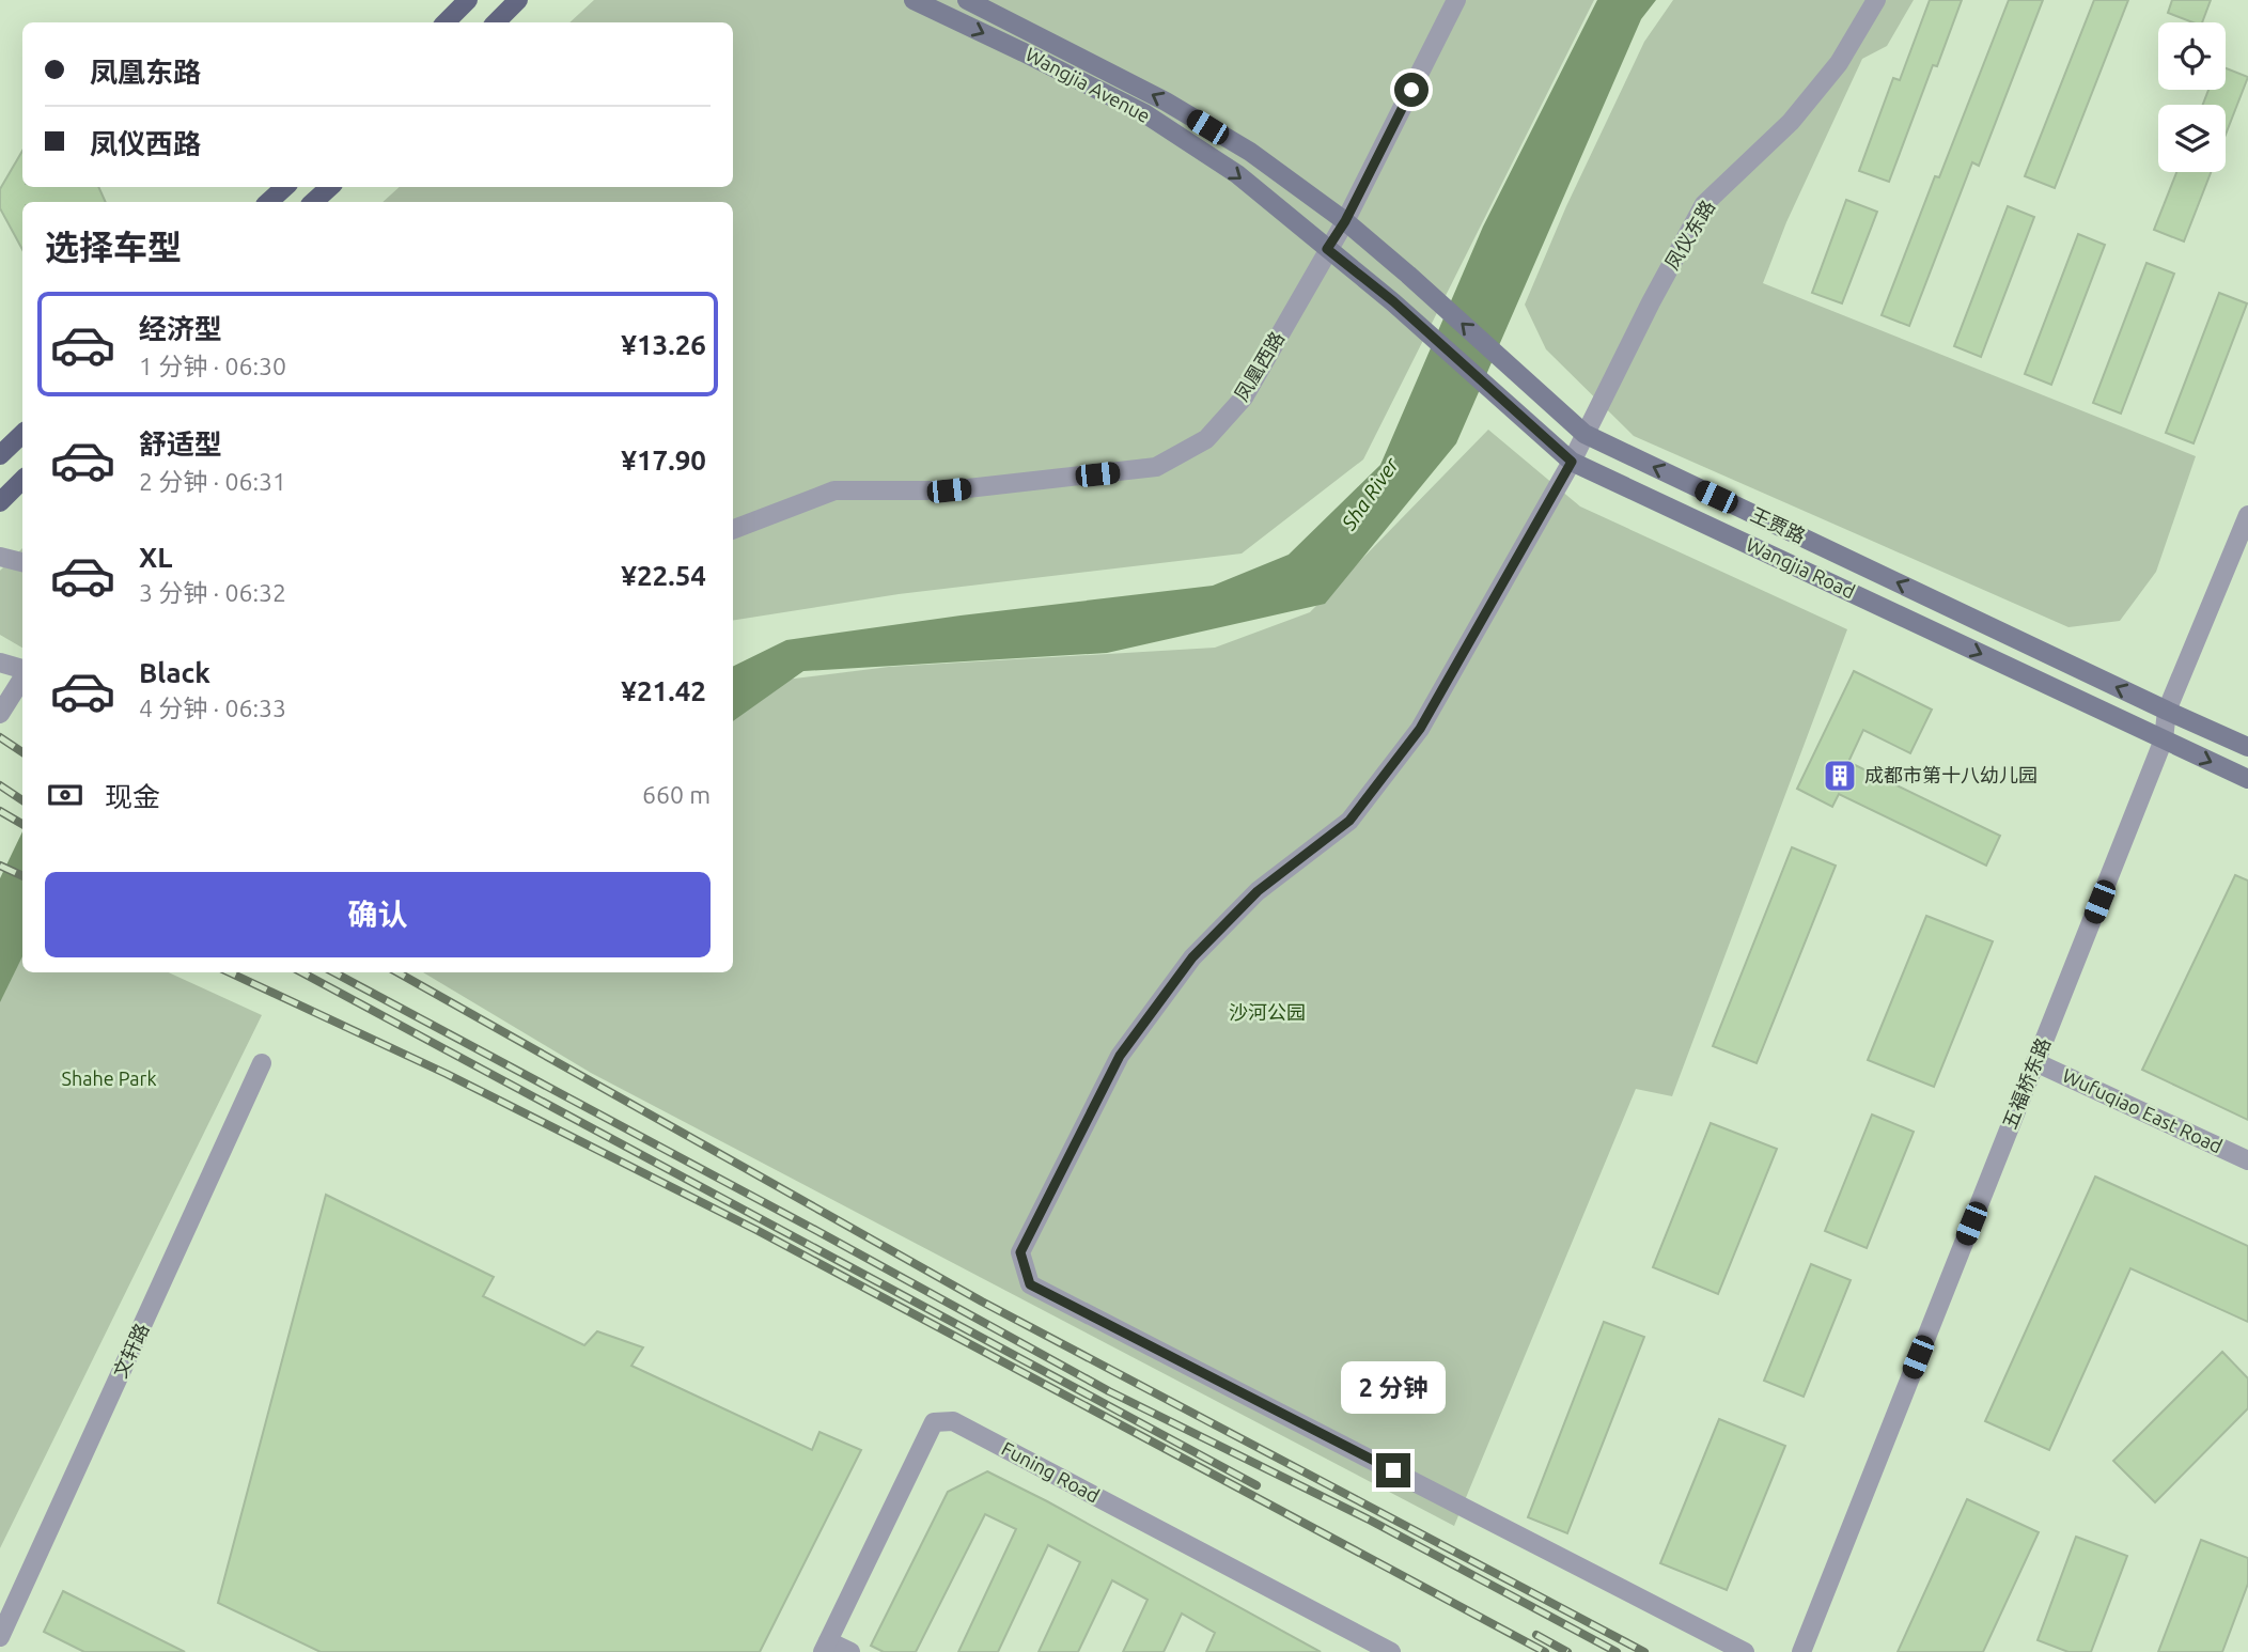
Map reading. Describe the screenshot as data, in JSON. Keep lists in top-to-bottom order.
{
  "streets": {
    "main road": ["Wangjia Avenue", "王贾路", "Wangjia Road"],
    "street": [
      "凤仪东路",
      "凤凰西路",
      "五福桥东路",
      "Wufuqiao East Road",
      "文轩路",
      "Funing Road"
    ]
  },
  "crossings": [
    ["Wangjia Avenue", "凤凰西路"],
    ["Wangjia Avenue", "王贾路"],
    ["Wangjia Avenue", "Wangjia Road"],
    ["凤仪东路", "王贾路"],
    ["凤仪东路", "Wangjia Road"],
    ["王贾路", "五福桥东路"],
    ["Wangjia Road", "五福桥东路"],
    ["五福桥东路", "Wufuqiao East Road"]
  ],
  "one_way": ["王贾路", "Wangjia Road"],
  "water": ["Sha River"],
  "parks": ["沙河公园", "Shahe Park"],
  "places": {
    "building": ["成都市第十八幼儿园"]
  },
  "page": {
    "banner": ["凤凰东路", "凤仪西路"],
    "heading": "选择车型",
    "list": [
      {
        "name": "经济型",
        "note": "1 分钟 · 06:30",
        "value": "¥13.26"
      },
      {
        "name": "舒适型",
        "note": "2 分钟 · 06:31",
        "value": "¥17.90"
      },
      {
        "name": "XL",
        "note": "3 分钟 · 06:32",
        "value": "¥22.54"
      },
      {
        "name": "Black",
        "note": "4 分钟 · 06:33",
        "value": "¥21.42"
      }
    ],
    "pay": ["现金", "660 m"],
    "buttons": "确认",
    "bubble": "2 分钟"
  }
}
